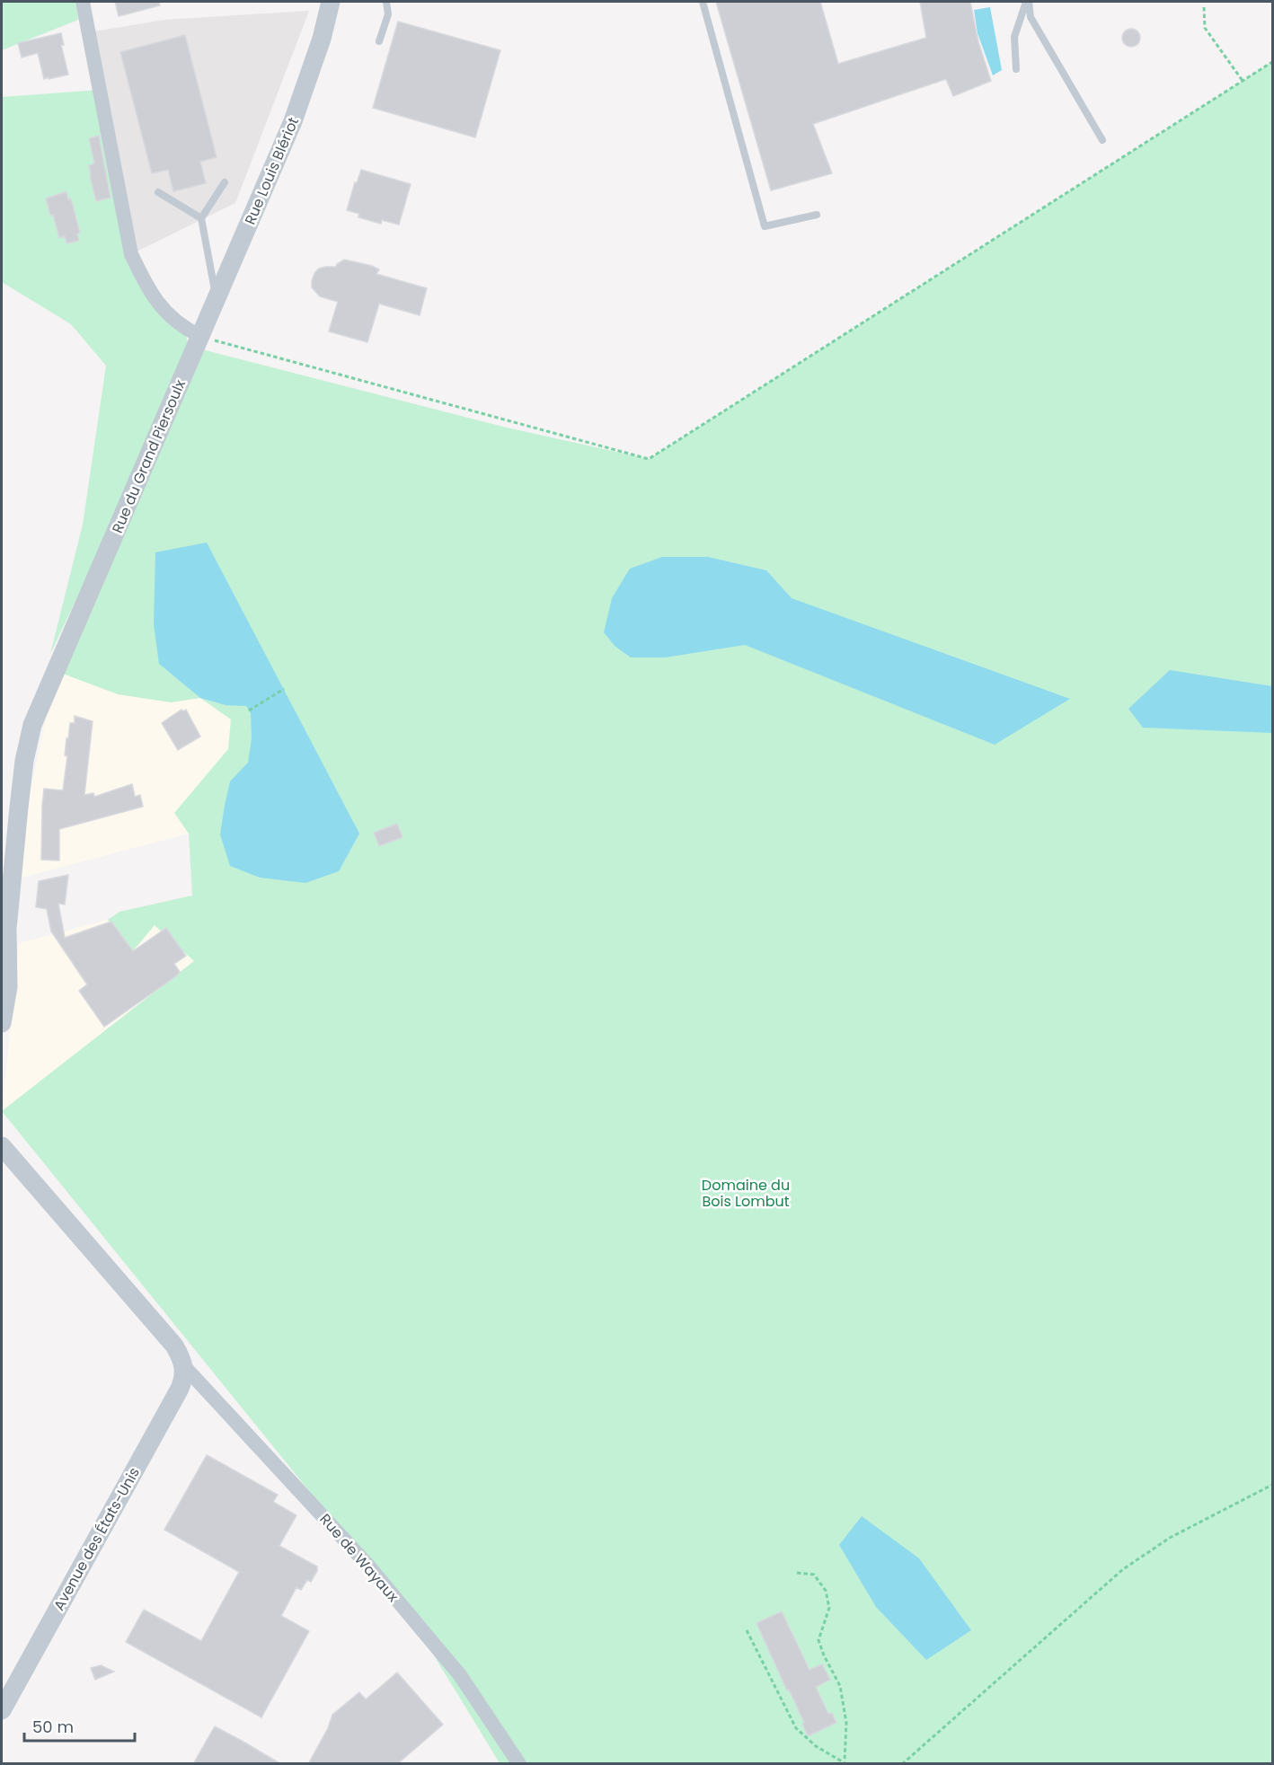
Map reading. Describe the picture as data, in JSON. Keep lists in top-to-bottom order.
{
  "streets": {
    "street": [
      "Rue Louis Blériot",
      "Rue du Grand Piersoulx",
      "Avenue des États-Unis",
      "Rue de Wayaux"
    ]
  },
  "crossings": [
    ["Rue Louis Blériot", "Rue du Grand Piersoulx"],
    ["Avenue des États-Unis", "Rue de Wayaux"]
  ],
  "parks": ["Domaine du Bois Lombut"],
  "scale_bar": "50 m"
}
